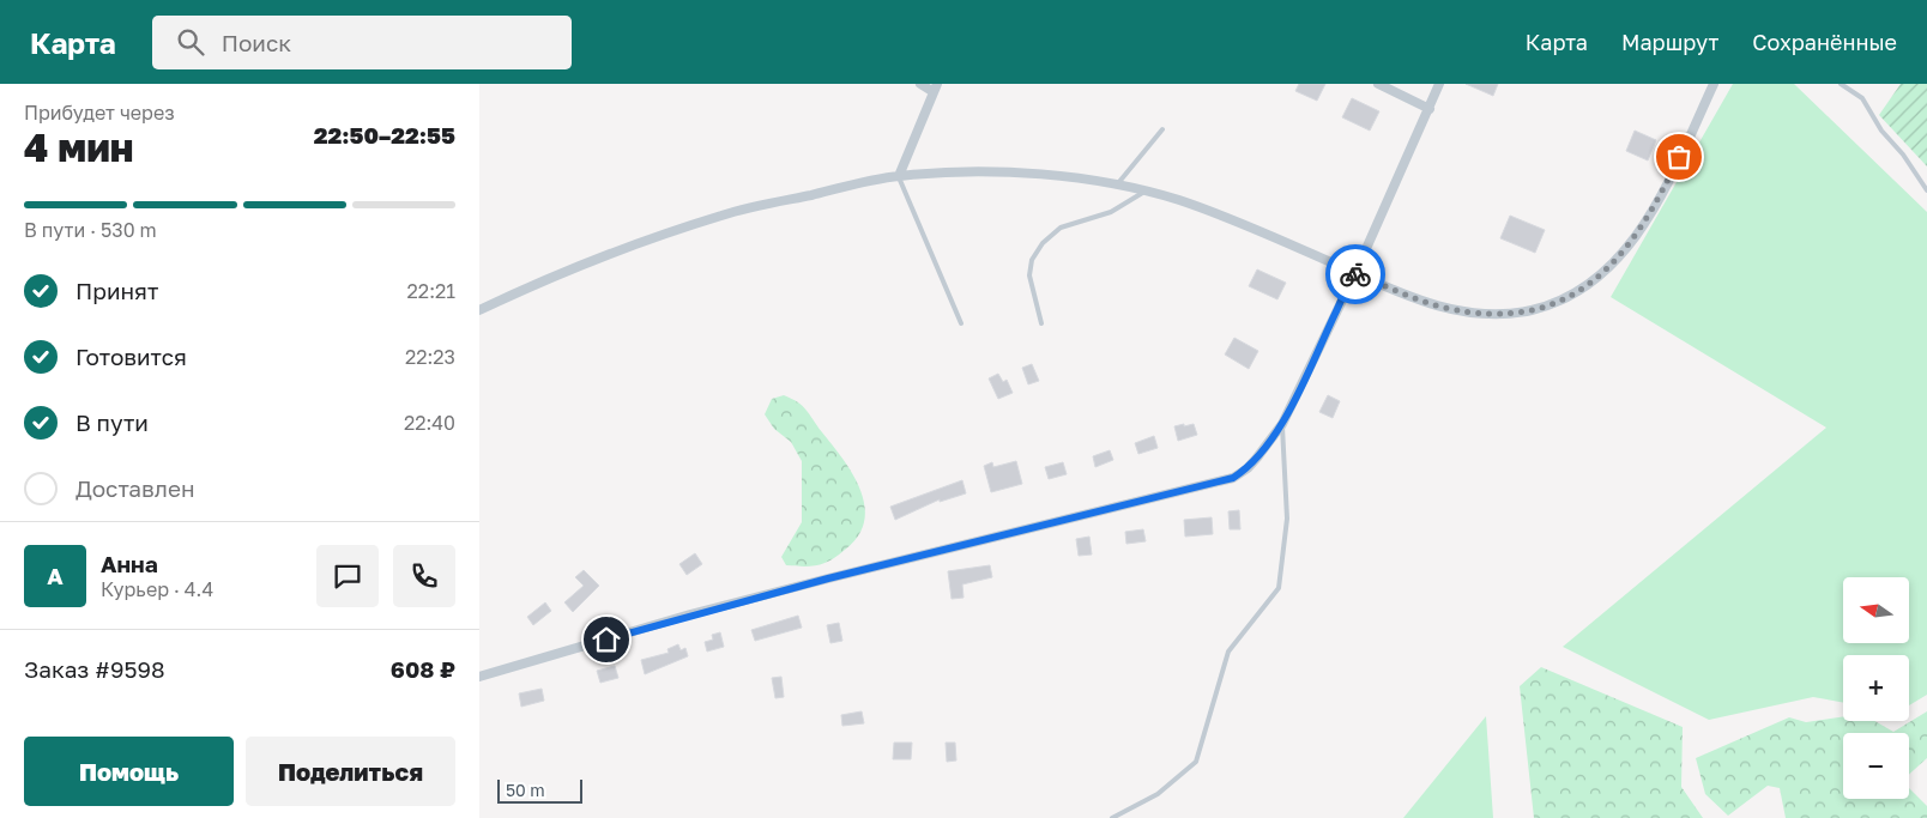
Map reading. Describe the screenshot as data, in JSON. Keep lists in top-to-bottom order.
{
  "scale_bar": "50 m",
  "north": "left",
  "page": {
    "header": "Карта",
    "search": "Поиск",
    "nav": ["Карта", "Маршрут", "Сохранённые"],
    "heading": ["4 мин", "Прибудет через", "22:50–22:55"],
    "panel": [
      "Анна",
      "Курьер · 4.4",
      "Заказ #9598",
      "608 ₽"
    ],
    "bar": "В пути · 530 m",
    "list": [
      ["Принят", "22:21"],
      ["Готовится", "22:23"],
      ["В пути", "22:40"],
      "Доставлен"
    ],
    "round": "А",
    "map_buttons": ["+", "−"],
    "buttons": ["Помощь", "Поделиться"],
    "scale": "50 m"
  }
}
